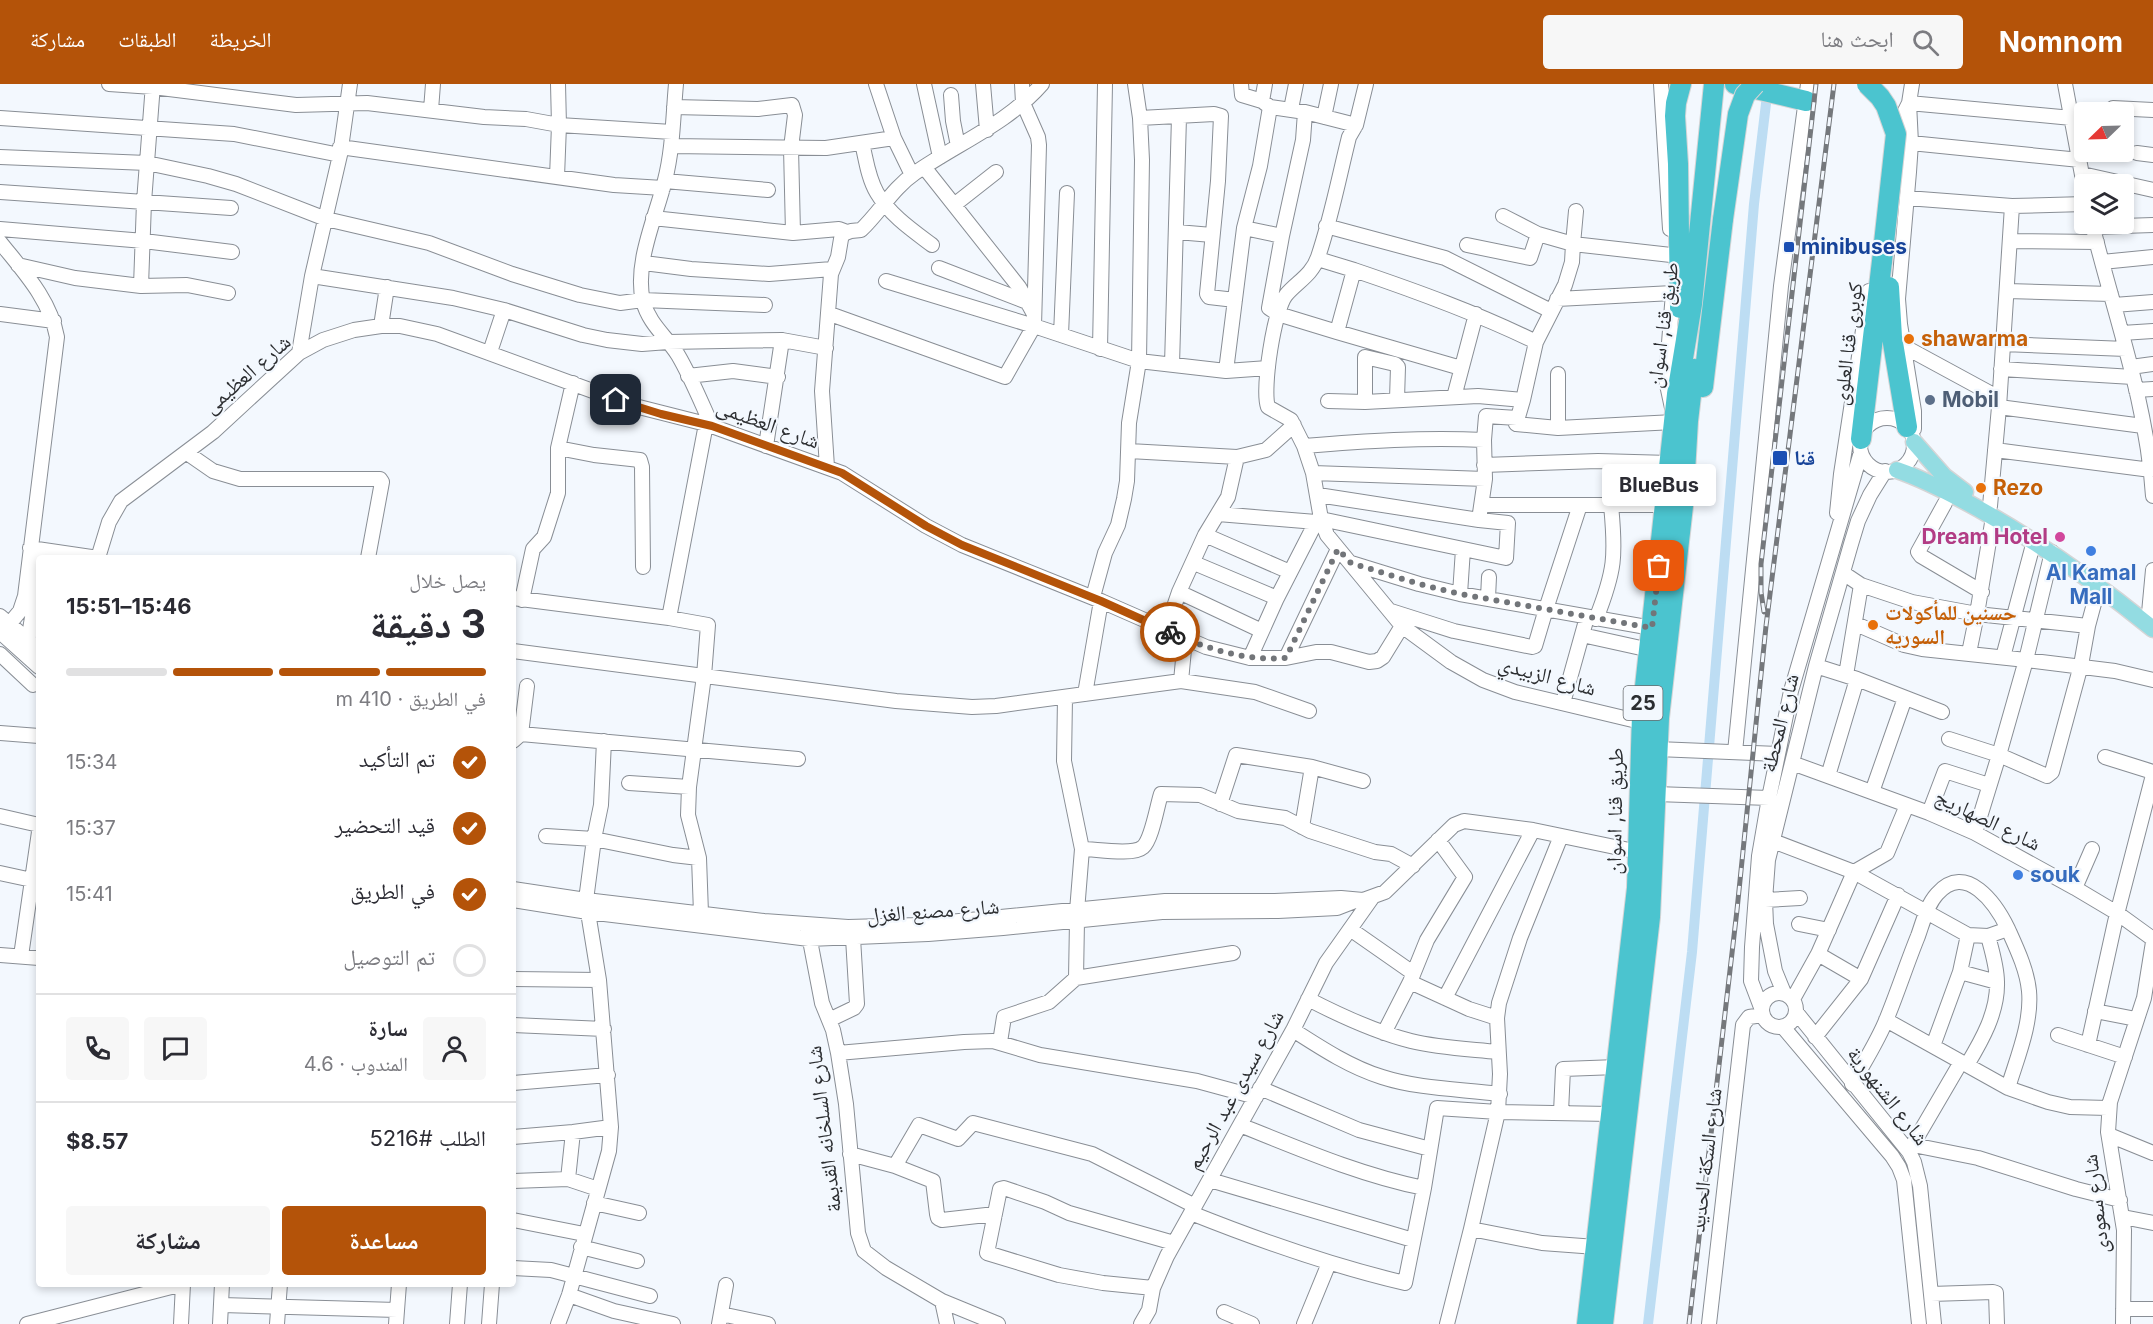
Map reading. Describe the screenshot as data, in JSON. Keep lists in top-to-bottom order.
{
  "streets": {
    "highway": ["طريق قنا, اسوان", "كوبرى قنا العلوى", "25"],
    "street": [
      "شارع العظيمى",
      "شارع الزبيدي",
      "شارع المحطة",
      "شارع الصهاريج",
      "شارع مصنع الغزل",
      "شارع سيدى عبد الرحيم",
      "شارع الشنهورية",
      "شارع السلخانه القديمة",
      "شارع السكة الحديد",
      "شارع سعودى"
    ]
  },
  "crossings": [
    ["طريق قنا, اسوان", "شارع الزبيدي"],
    ["طريق قنا, اسوان", "شارع مصنع الغزل"],
    ["كوبرى قنا العلوى", "شارع المحطة"],
    ["شارع العظيمى", "شارع الزبيدي"],
    ["شارع المحطة", "شارع الصهاريج"],
    ["شارع المحطة", "شارع الشنهورية"],
    ["شارع المحطة", "شارع السكة الحديد"],
    ["شارع الصهاريج", "شارع سعودى"],
    ["شارع مصنع الغزل", "شارع سيدى عبد الرحيم"],
    ["شارع مصنع الغزل", "شارع السلخانه القديمة"],
    ["شارع الشنهورية", "شارع السكة الحديد"]
  ],
  "places": {
    "transit": ["minibuses", "قنا"],
    "other": [
      "shawarma",
      "Mobil",
      "Rezo",
      "Dream Hotel",
      "Al Kamal Mall",
      "BlueBus",
      "حسنين للمأكولات السوريه",
      "souk"
    ]
  },
  "north": "bottom left",
  "page": {
    "header": "Nomnom",
    "search": "ابحث هنا",
    "nav": ["الخريطة", "الطبقات", "مشاركة"],
    "bubble": "BlueBus",
    "heading": ["3 دقيقة", "يصل خلال", "15:46–15:51"],
    "panel": [
      "سارة",
      "المندوب · 4.6",
      "الطلب #5216",
      "$8.57"
    ],
    "bar": "في الطريق · 410 m",
    "list": [
      ["تم التأكيد", "15:34"],
      ["قيد التحضير", "15:37"],
      ["في الطريق", "15:41"],
      "تم التوصيل"
    ],
    "buttons": ["مساعدة", "مشاركة"]
  }
}
